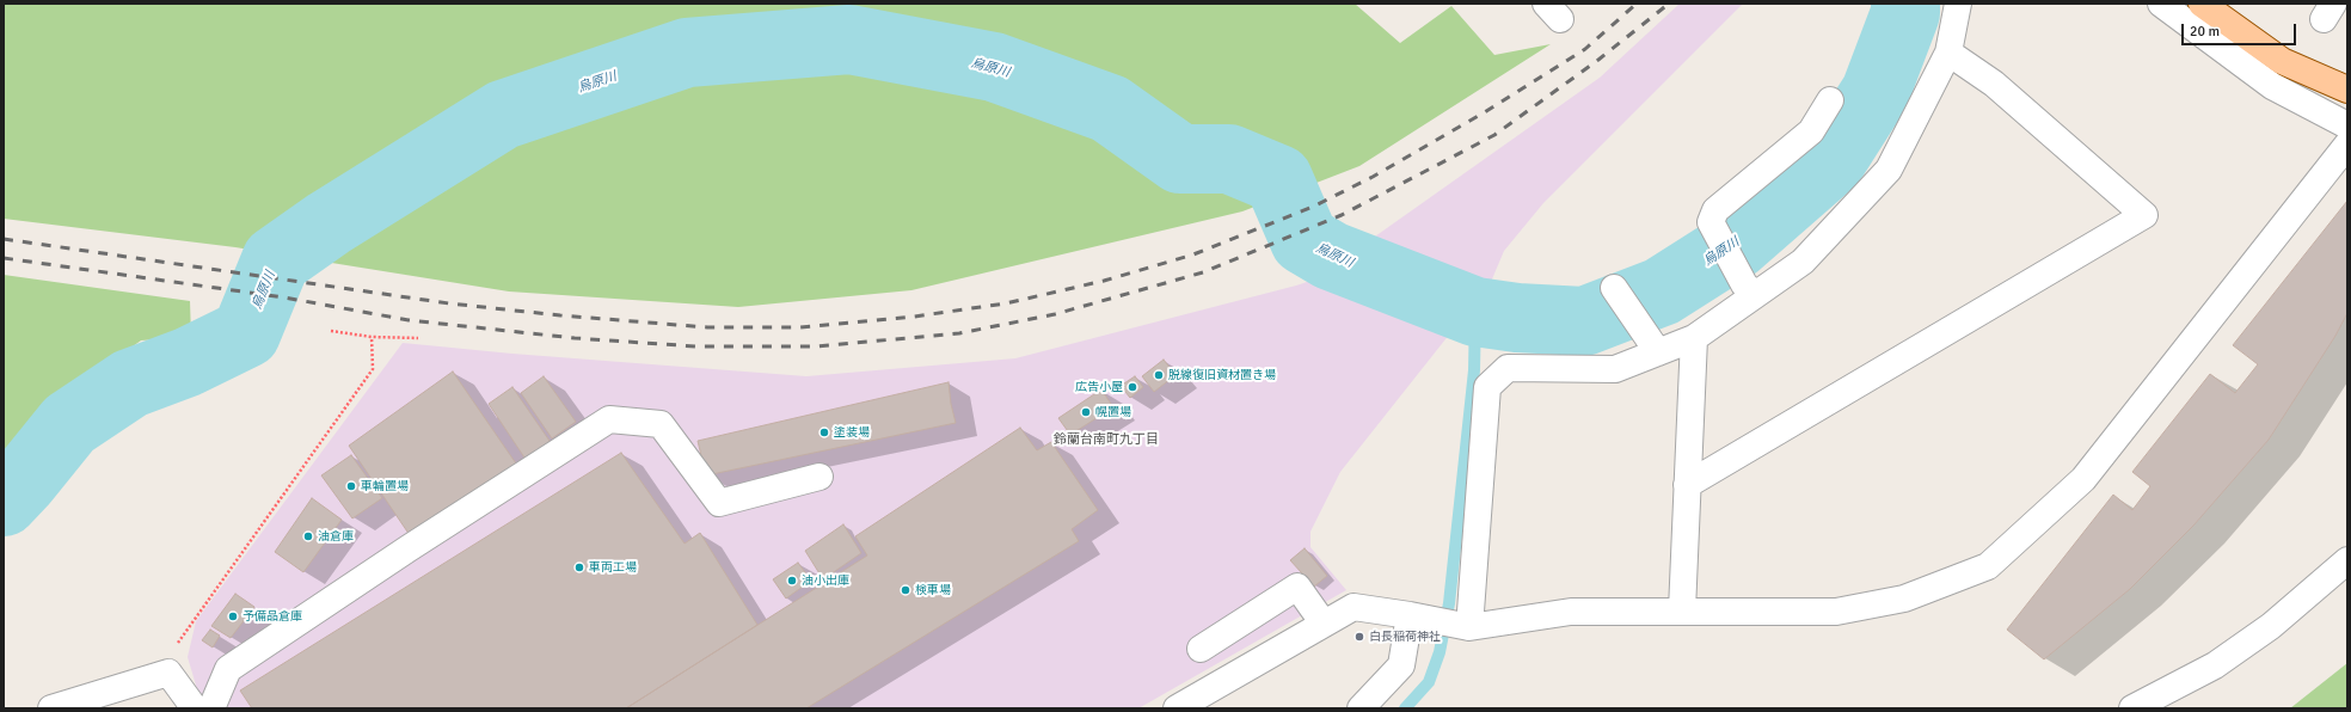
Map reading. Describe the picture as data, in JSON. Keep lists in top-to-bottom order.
{
  "districts": ["鈴蘭台南町九丁目"],
  "water": ["烏原川"],
  "places": [
    "脱線復旧資材置き場",
    "広告小屋",
    "幌置場",
    "塗装場",
    "車輪置場",
    "油倉庫",
    "車両工場",
    "油小出庫",
    "検車場",
    "予備品倉庫",
    "白長稲荷神社"
  ],
  "scale_bar": "20 m"
}
